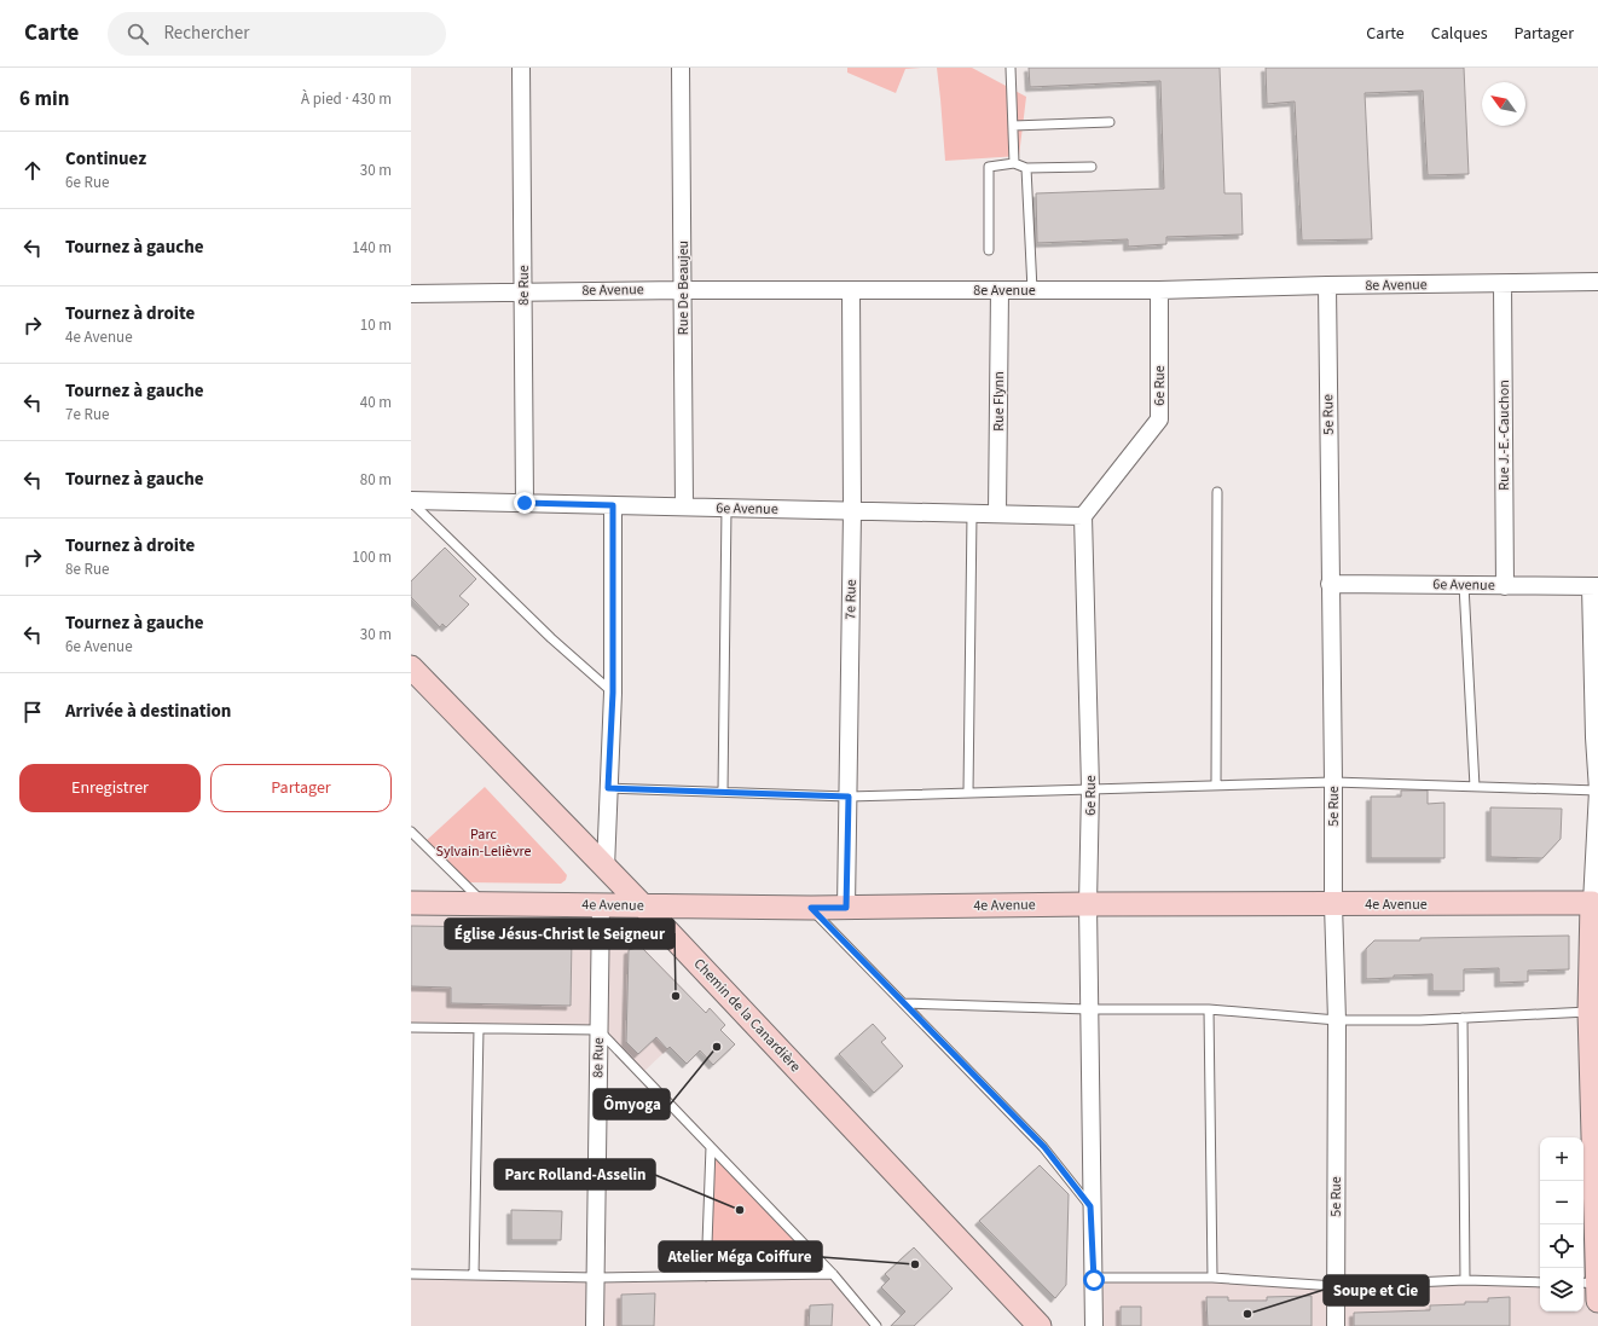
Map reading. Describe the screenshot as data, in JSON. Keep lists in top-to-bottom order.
{
  "streets": {
    "main road": ["4e Avenue", "Chemin de la Canardière"],
    "street": [
      "8e Rue",
      "8e Avenue",
      "Rue De Beaujeu",
      "6e Rue",
      "Rue Flynn",
      "5e Rue",
      "Rue J.-E.-Cauchon",
      "6e Avenue",
      "7e Rue"
    ]
  },
  "crossings": [
    ["8e Rue", "8e Avenue"],
    ["8e Rue", "6e Avenue"],
    ["8e Rue", "4e Avenue"],
    ["8e Avenue", "Rue De Beaujeu"],
    ["8e Avenue", "6e Rue"],
    ["8e Avenue", "Rue Flynn"],
    ["8e Avenue", "5e Rue"],
    ["8e Avenue", "Rue J.-E.-Cauchon"],
    ["8e Avenue", "7e Rue"],
    ["Rue De Beaujeu", "6e Avenue"],
    ["6e Rue", "6e Avenue"],
    ["6e Rue", "4e Avenue"],
    ["Rue Flynn", "6e Avenue"],
    ["5e Rue", "6e Avenue"],
    ["5e Rue", "4e Avenue"],
    ["Rue J.-E.-Cauchon", "6e Avenue"],
    ["6e Avenue", "7e Rue"],
    ["7e Rue", "4e Avenue"],
    ["4e Avenue", "Chemin de la Canardière"]
  ],
  "parks": ["Parc Sylvain-Lelièvre"],
  "places": [
    "Église Jésus-Christ le Seigneur",
    "Ômyoga",
    "Parc Rolland-Asselin",
    "Atelier Méga Coiffure",
    "Soupe et Cie"
  ],
  "north": "top left",
  "page": {
    "header": "Carte",
    "search": "Rechercher",
    "nav": ["Carte", "Calques", "Partager"],
    "heading": ["6 min", "À pied · 430 m"],
    "list": [
      ["Continuez", "6e Rue", "30 m"],
      ["Tournez à gauche", "140 m"],
      ["Tournez à droite", "4e Avenue", "10 m"],
      ["Tournez à gauche", "7e Rue", "40 m"],
      ["Tournez à gauche", "80 m"],
      ["Tournez à droite", "8e Rue", "100 m"],
      ["Tournez à gauche", "6e Avenue", "30 m"],
      "Arrivée à destination"
    ],
    "buttons": ["Enregistrer", "Partager"],
    "map_buttons": ["+", "−"]
  }
}
